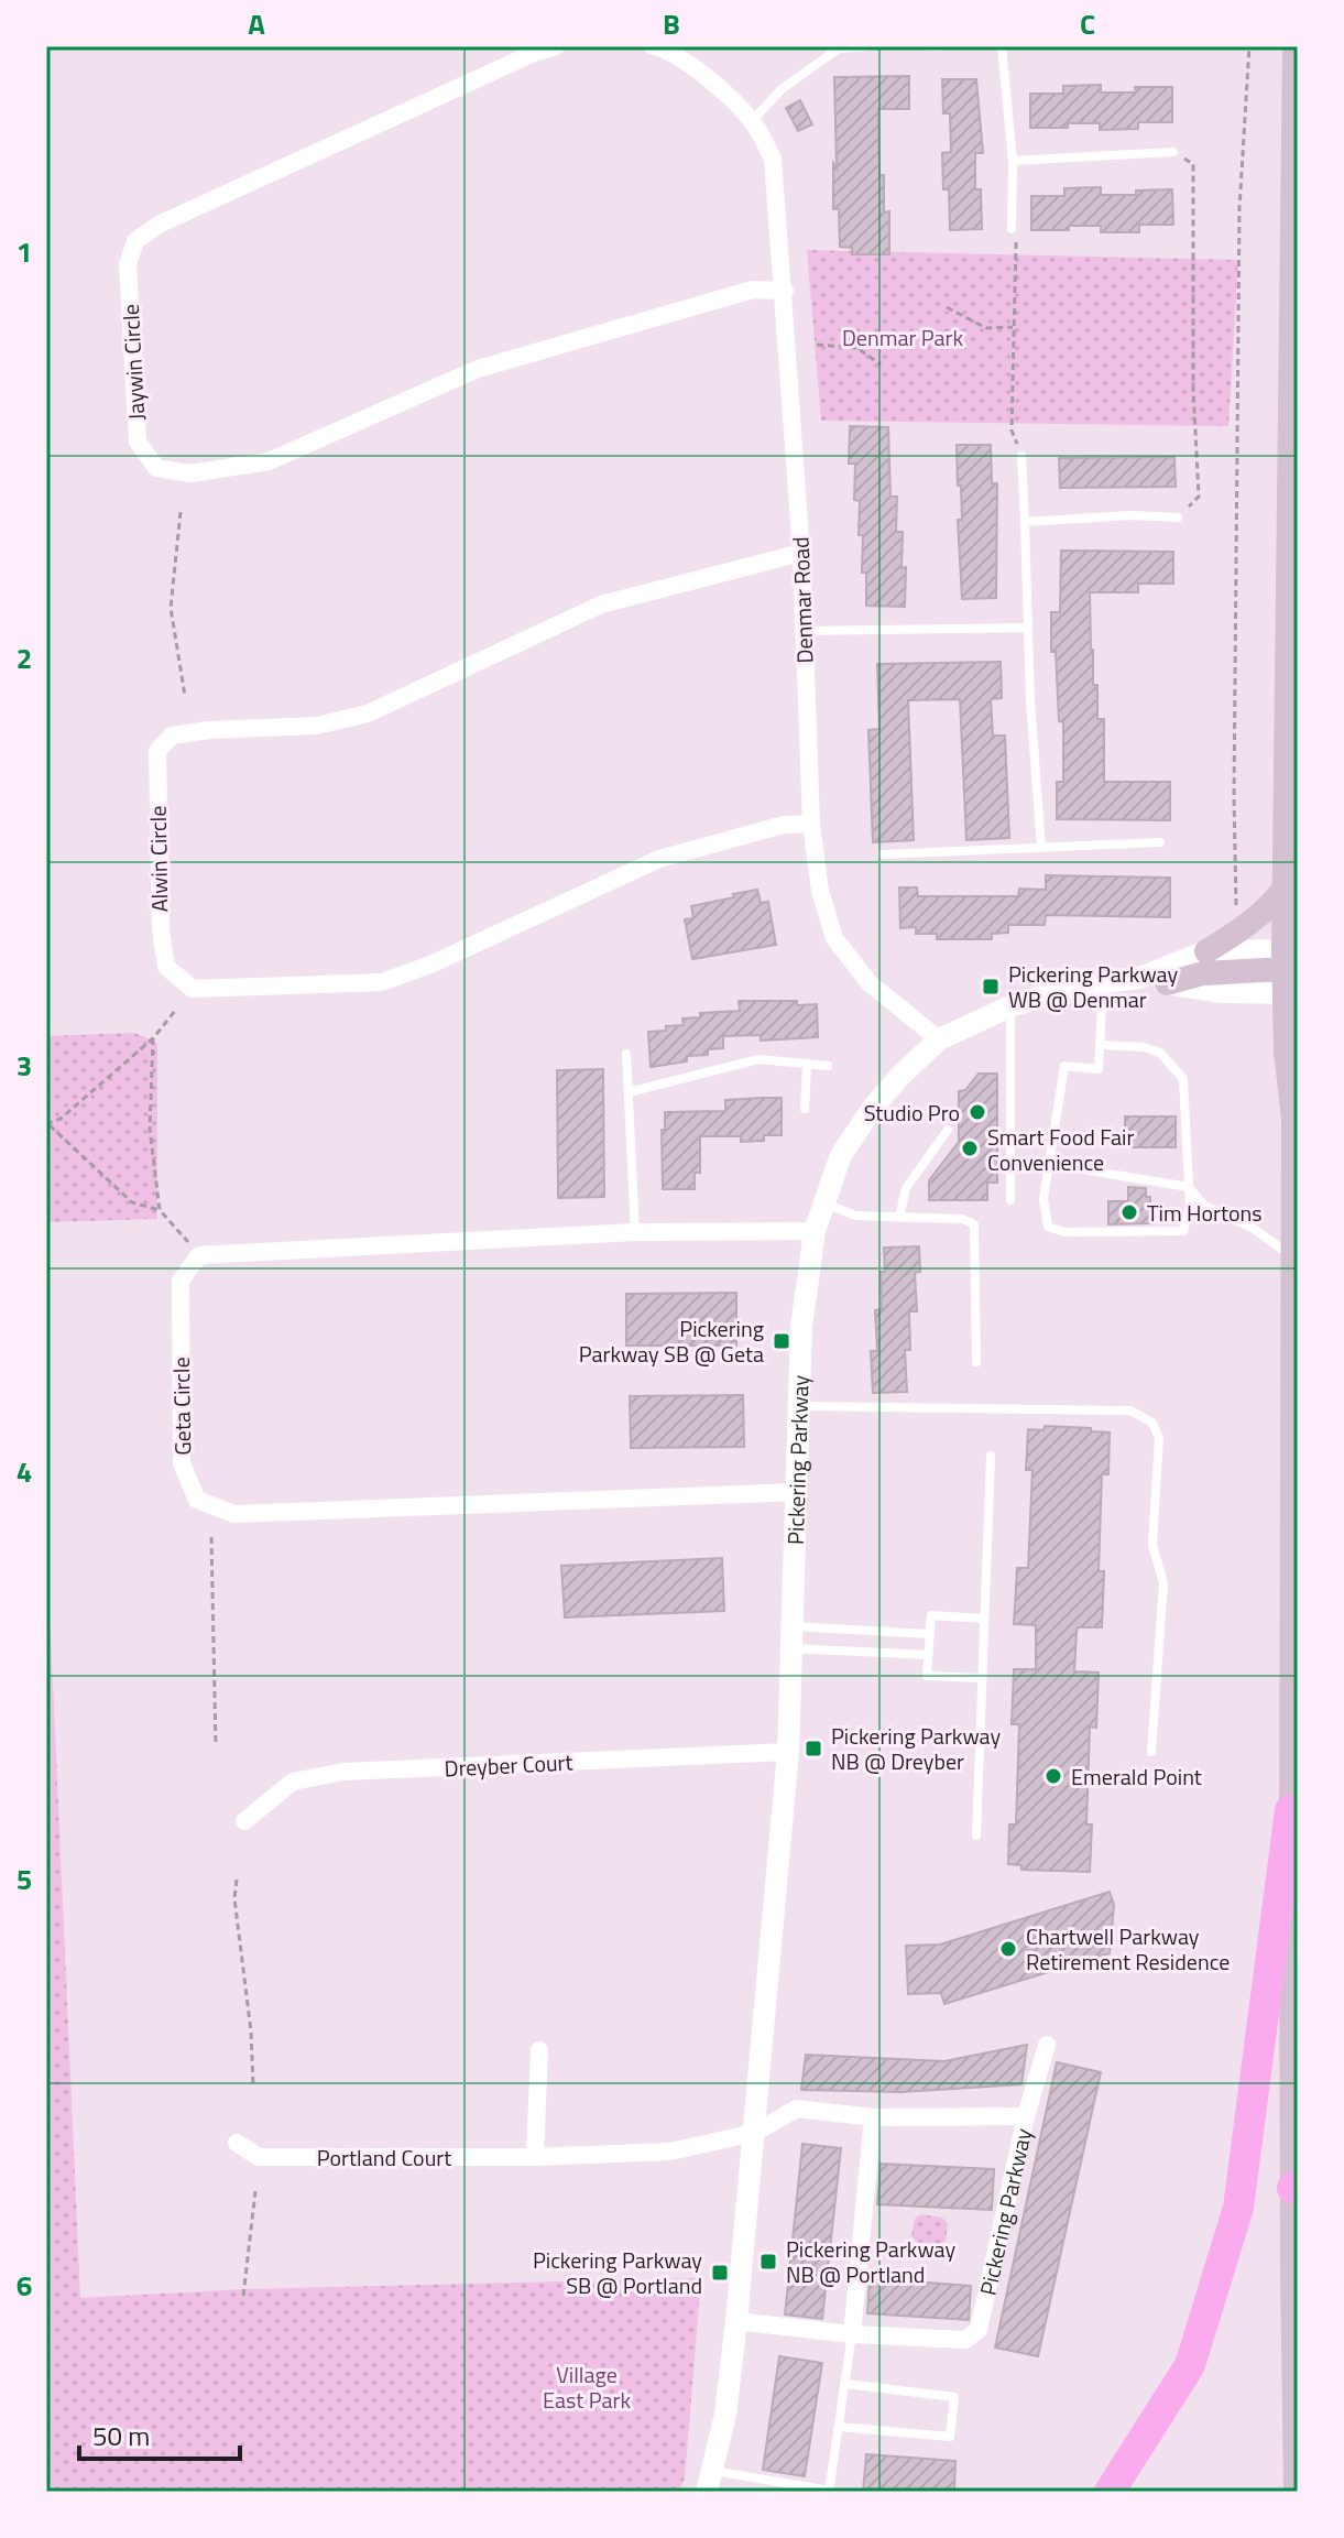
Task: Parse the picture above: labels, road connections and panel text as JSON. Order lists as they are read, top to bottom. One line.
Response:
{"streets":{"street":["Jaywin Circle","Denmar Road","Alwin Circle","Geta Circle","Pickering Parkway","Dreyber Court","Portland Court"]},"crossings":[["Jaywin Circle","Denmar Road"],["Denmar Road","Alwin Circle"],["Denmar Road","Pickering Parkway"],["Geta Circle","Pickering Parkway"],["Pickering Parkway","Dreyber Court"],["Pickering Parkway","Portland Court"]],"parks":["Denmar Park","Village East Park"],"places":{"transit":["Pickering Parkway WB @ Denmar","Pickering Parkway SB @ Geta","Pickering Parkway NB @ Dreyber","Pickering Parkway NB @ Portland","Pickering Parkway SB @ Portland"],"other":["Studio Pro","Smart Food Fair Convenience","Tim Hortons","Emerald Point","Chartwell Parkway Retirement Residence"]},"scale_bar":"50 m","grid":{"columns":["A","B","C"],"rows":["1","2","3","4","5","6"]}}
